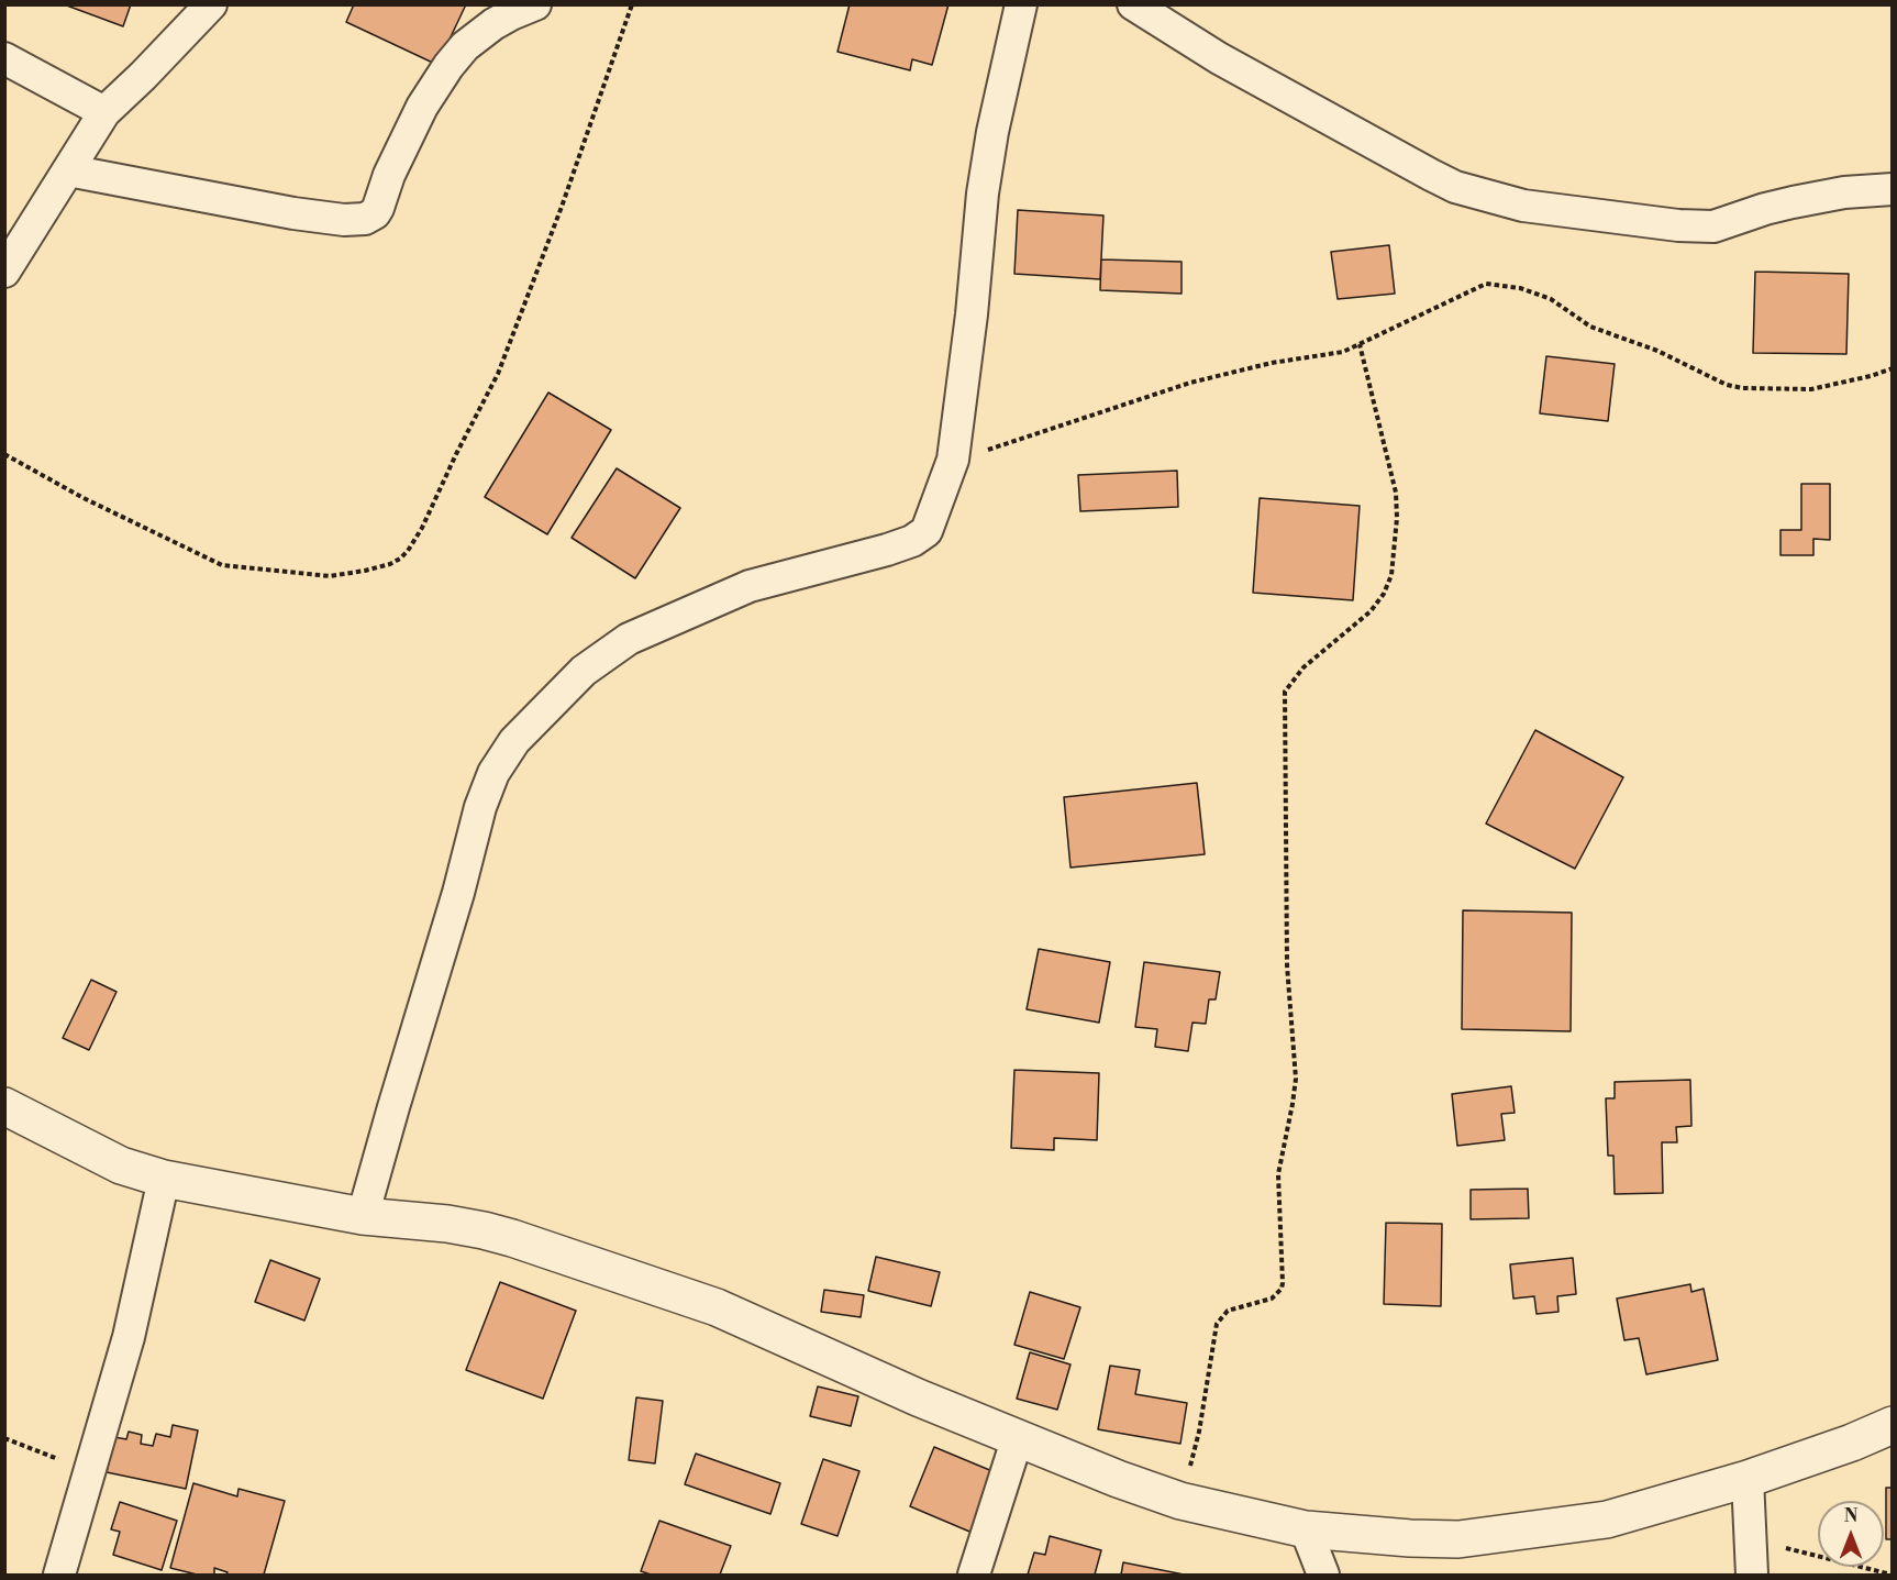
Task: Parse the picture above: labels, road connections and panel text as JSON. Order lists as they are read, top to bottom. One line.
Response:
{"north":"top"}
